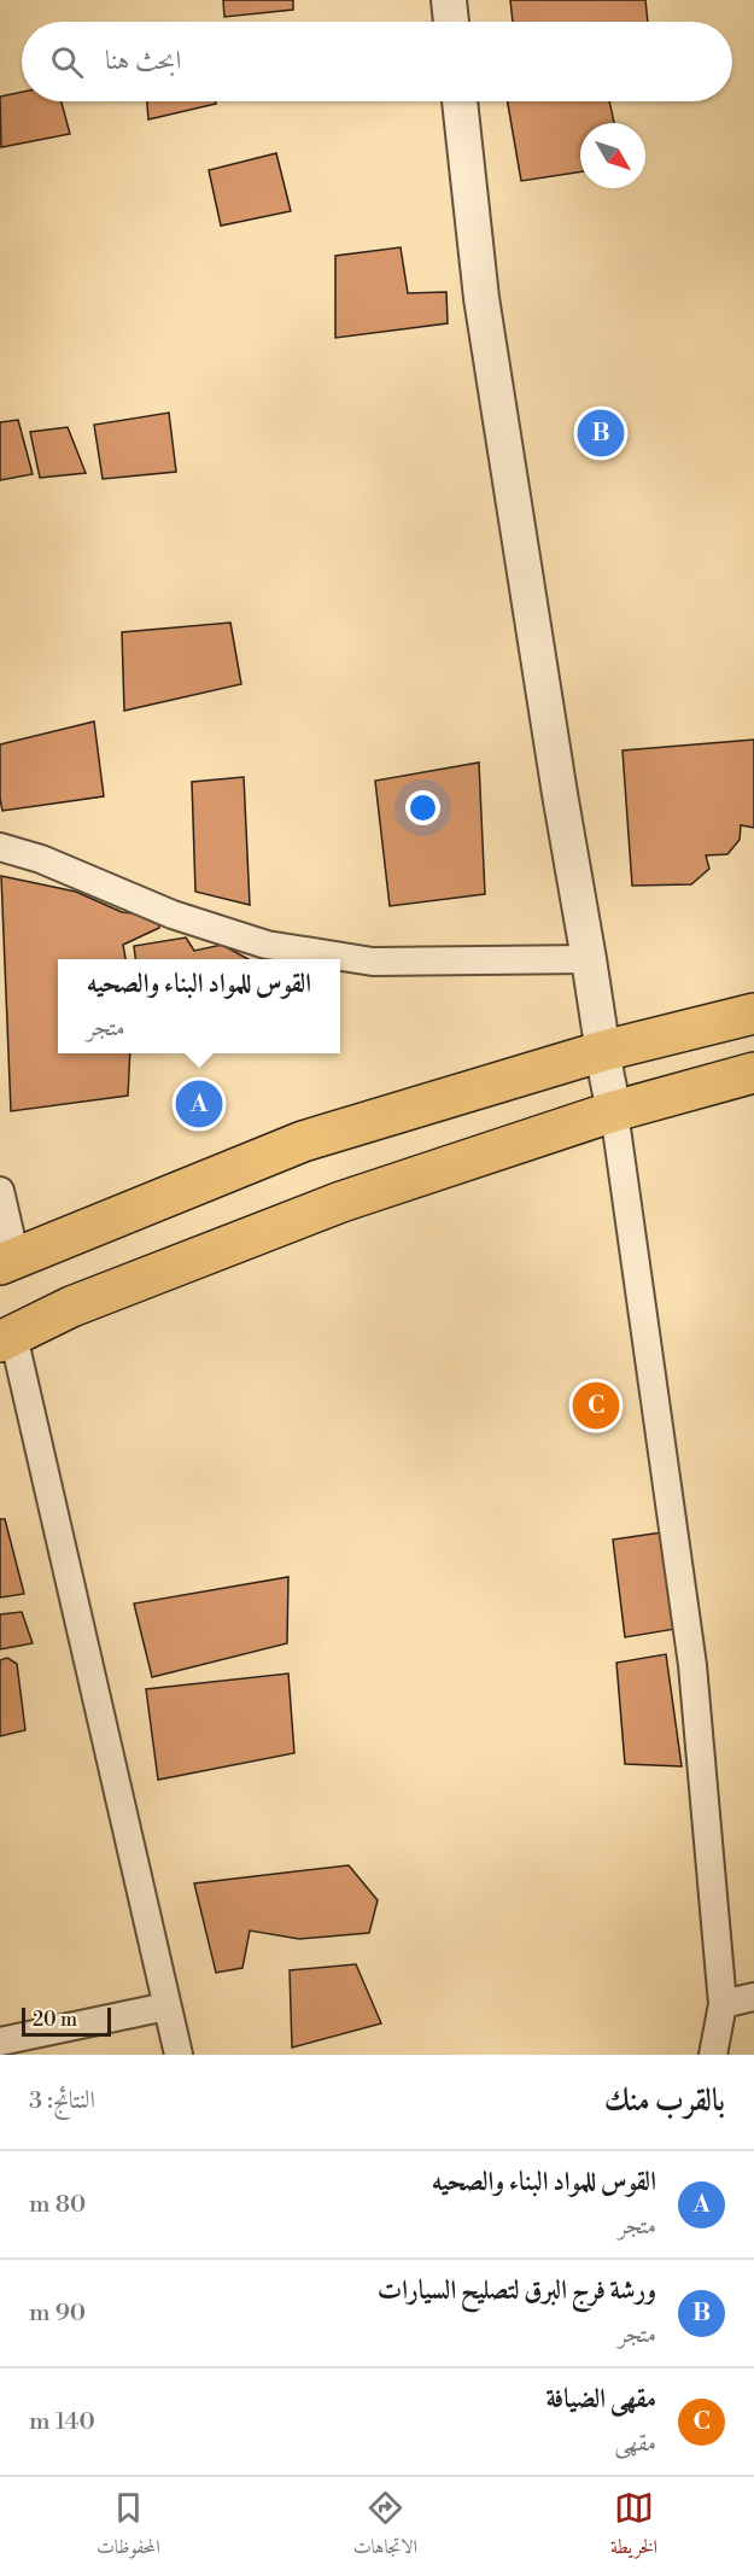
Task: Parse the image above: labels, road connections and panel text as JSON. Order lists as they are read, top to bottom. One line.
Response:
{"scale_bar":"20 m","north":"bottom right","page":{"search":"ابحث هنا","pins":["B","A","C"],"popup":["القوس للمواد البناء والصحيه","متجر"],"scale":"20 m","heading":["بالقرب منك","النتائج: 3"],"list":[{"mark":"A","name":"القوس للمواد البناء والصحيه","note":"متجر","value":"80 m"},{"mark":"B","name":"ورشة فرج البرق لتصليح السيارات","note":"متجر","value":"90 m"},{"mark":"C","name":"مقهى الضيافة","note":"مقهى","value":"140 m"}],"nav":["الخريطة","الاتجاهات","المحفوظات"]}}
